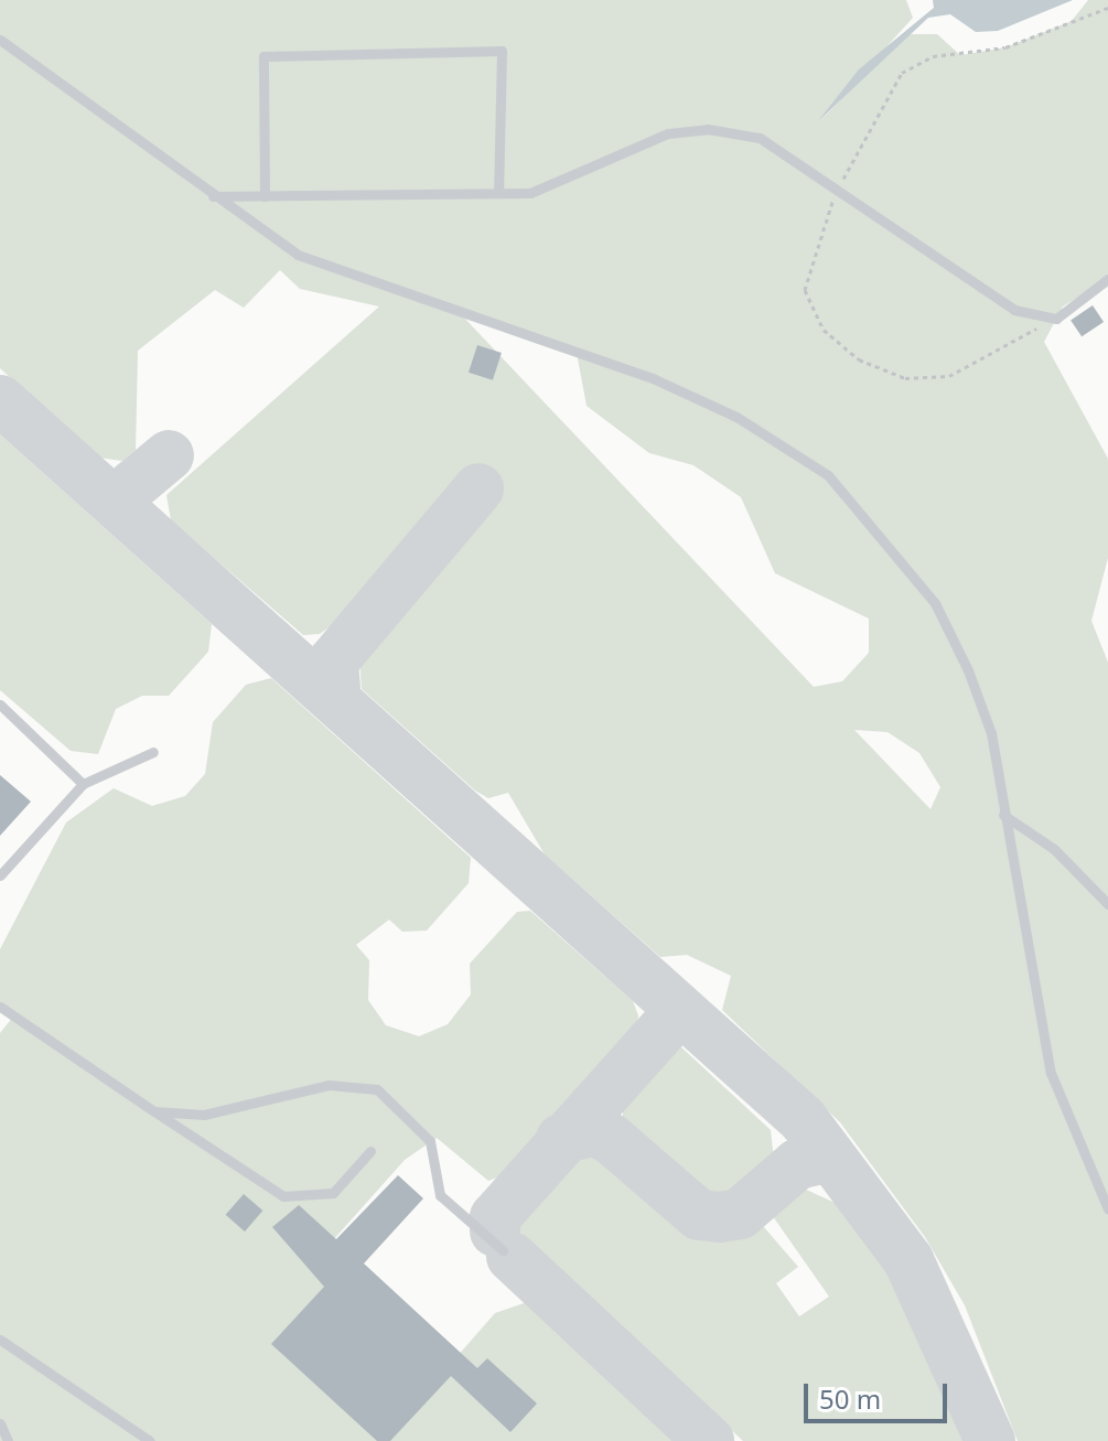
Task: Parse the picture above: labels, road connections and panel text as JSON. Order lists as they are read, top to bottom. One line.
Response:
{"scale_bar":"50 m"}
